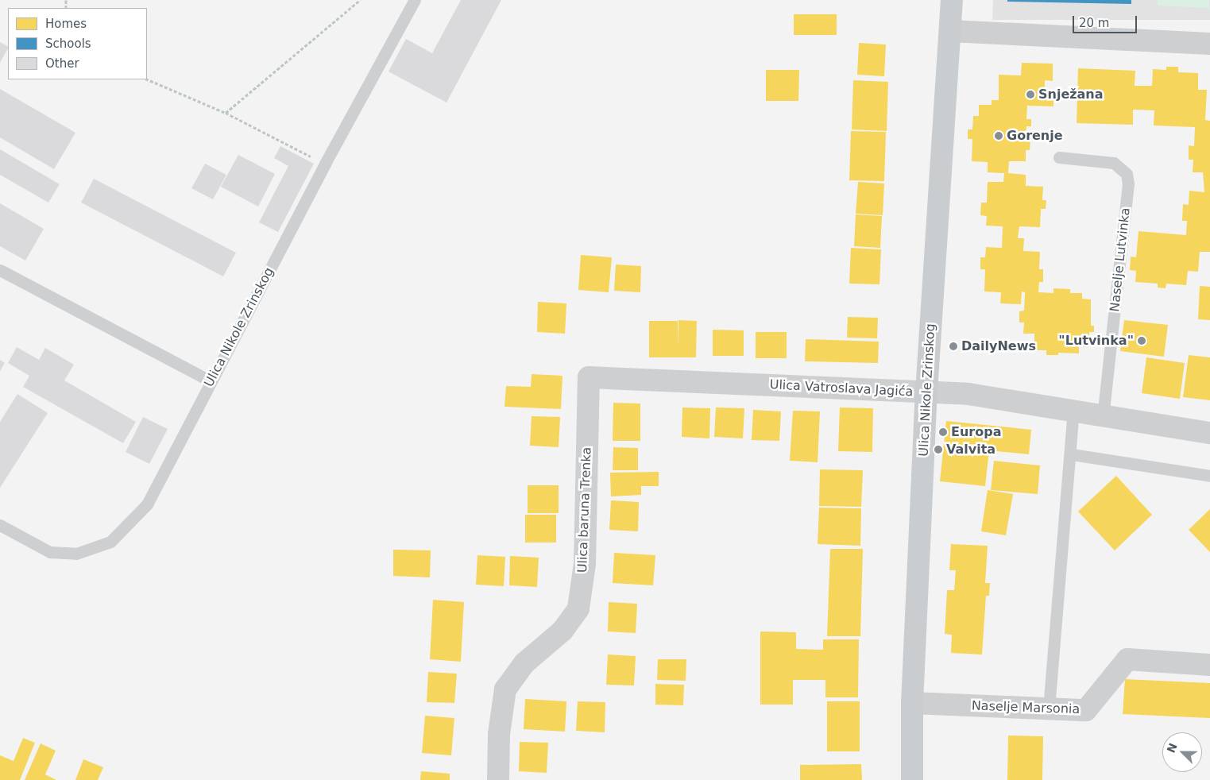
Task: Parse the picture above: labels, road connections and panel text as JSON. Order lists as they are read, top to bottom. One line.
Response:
{"streets":{"main road":["Ulica Nikole Zrinskog"],"street":["Ulica Vatroslava Jagića","Ulica baruna Trenka","Naselje Marsonia"],"lane":["Naselje Lutvinka"]},"crossings":[["Naselje Lutvinka","Ulica Vatroslava Jagića"],["Ulica Nikole Zrinskog","Ulica Vatroslava Jagića"],["Ulica Nikole Zrinskog","Naselje Marsonia"],["Ulica Vatroslava Jagića","Ulica baruna Trenka"]],"places":["Snježana","Gorenje","\"Lutvinka\"","DailyNews","Europa","Valvita"],"legend":["Homes","Schools","Other"],"scale_bar":"20 m","north":"top left"}
